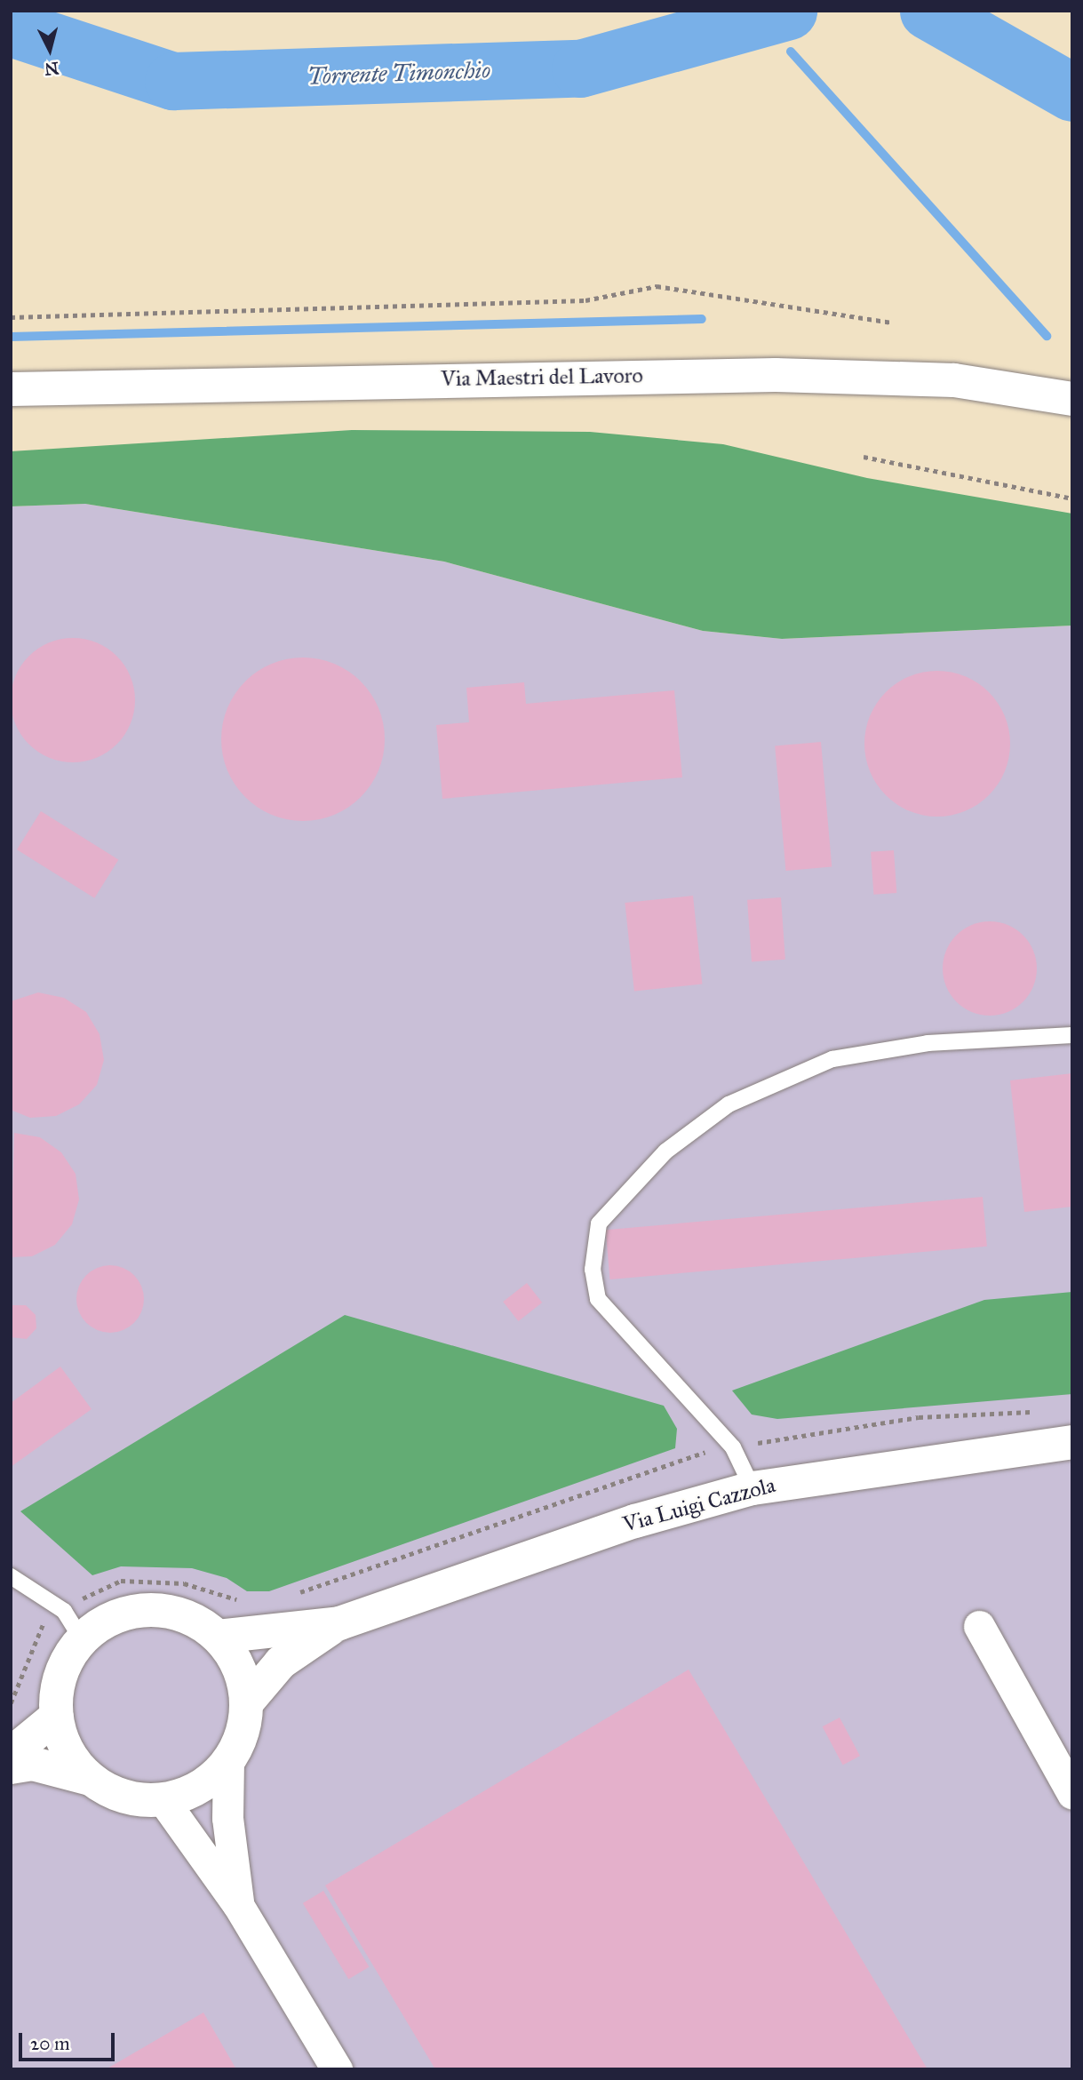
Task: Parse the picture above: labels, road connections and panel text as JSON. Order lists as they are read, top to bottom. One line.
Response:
{"streets":{"main road":["Via Maestri del Lavoro","Via Luigi Cazzola"]},"water":["Torrente Timonchio"],"scale_bar":"20 m","north":"bottom"}
